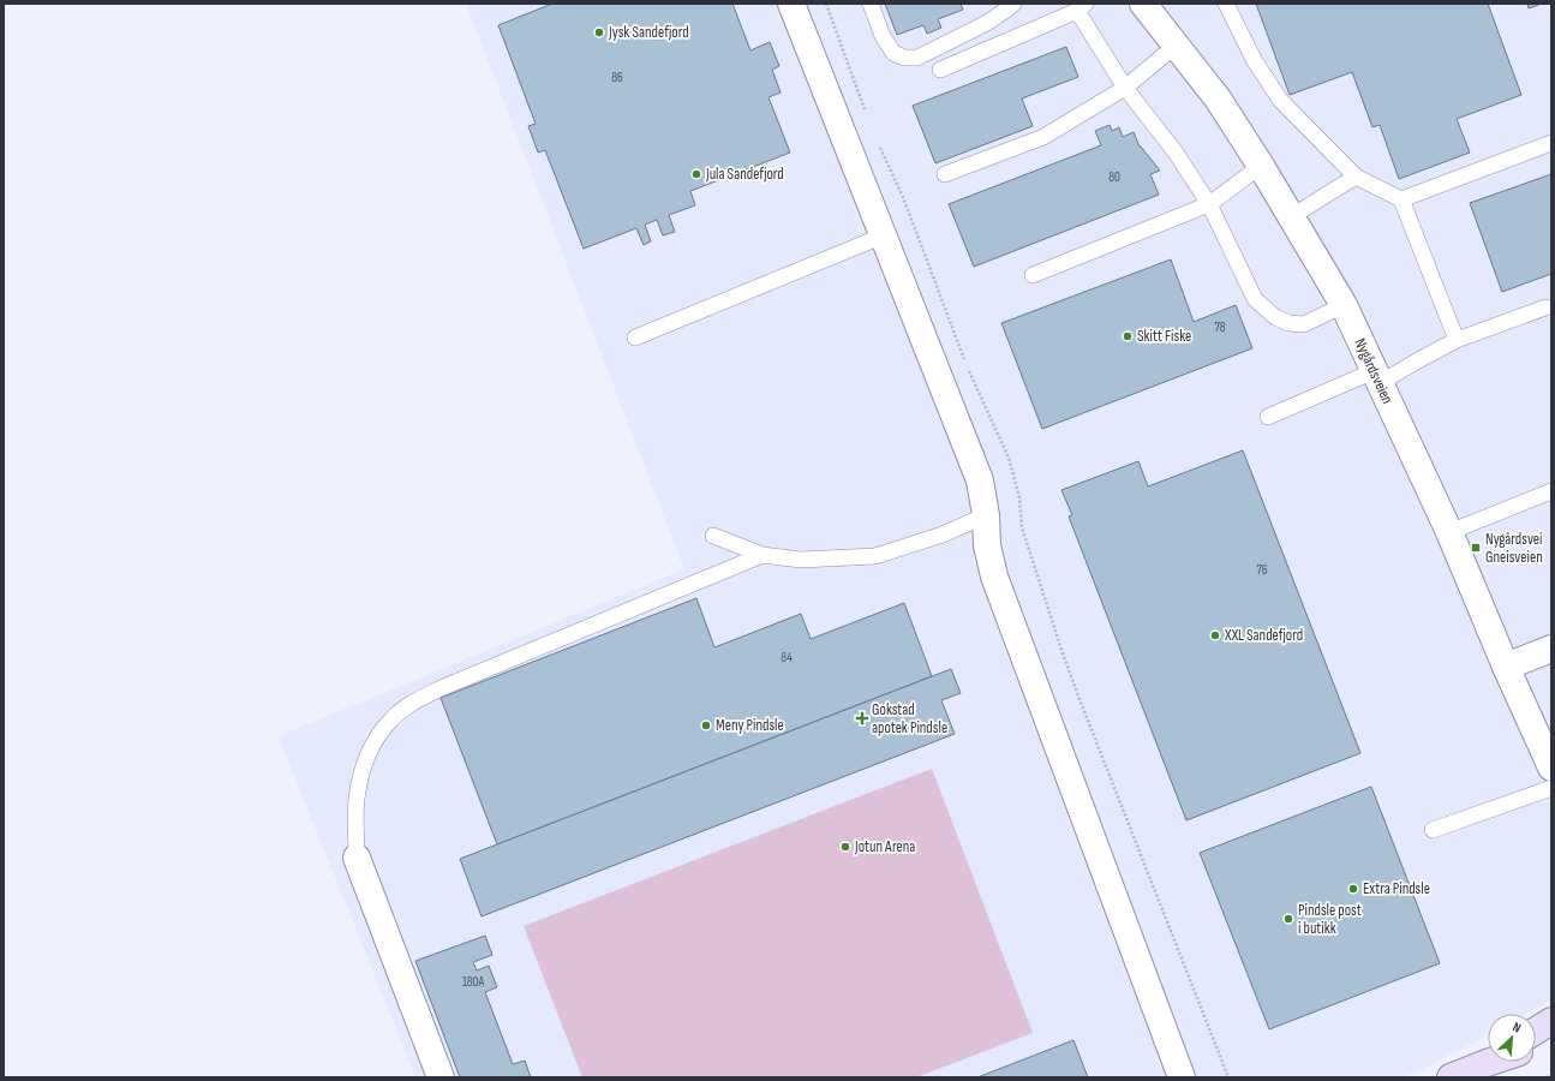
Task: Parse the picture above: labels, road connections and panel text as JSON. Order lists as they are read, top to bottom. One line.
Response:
{"streets":{"street":["Nygårdsveien"]},"places":{"other":["Jysk Sandefjord","Jula Sandefjord","Skitt Fiske","XXL Sandefjord","Meny Pindsle","Jotun Arena","Extra Pindsle","Pindsle post i butikk"],"transit":["Nygårdsvei Gneisveien"],"health":["Gokstad apotek Pindsle"]},"house_numbers":["86","80","78","76","84","180A"],"north":"top right"}
